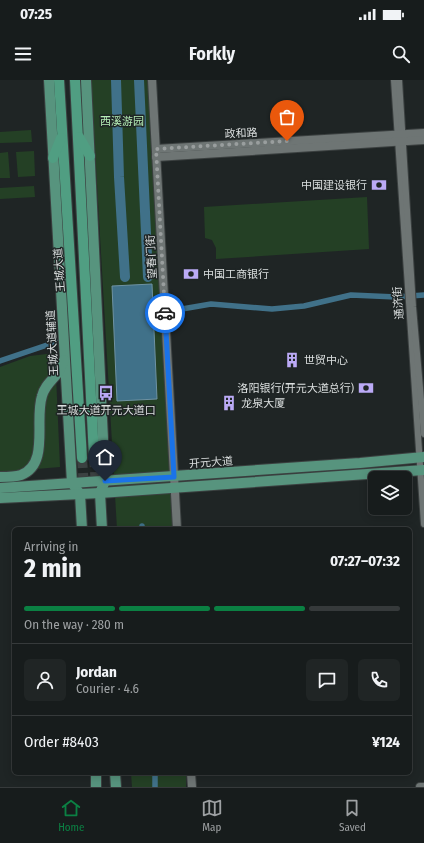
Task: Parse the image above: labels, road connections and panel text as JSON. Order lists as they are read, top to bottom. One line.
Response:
{"streets":{"highway":["王城大道"],"main road":["王城大道辅道","开元大道"],"street":["政和路","望春门街","通济街"]},"crossings":[["政和路","望春门街"],["政和路","通济街"],["望春门街","开元大道"],["通济街","开元大道"],["王城大道辅道","开元大道"]],"parks":["西溪游园"],"places":{"bank":["中国建设银行","中国工商银行","洛阳银行(开元大道总行)"],"building":["世贸中心","龙泉大厦"],"bus stop":["王城大道开元大道口"]},"page":{"status":"07:25","header":"Forkly","heading":["2 min","Arriving in","07:27–07:32"],"panel":["Jordan","Courier · 4.6","Order #8403","¥124"],"bar":"On the way · 280 m","tabs":["Home","Map","Saved"]}}
